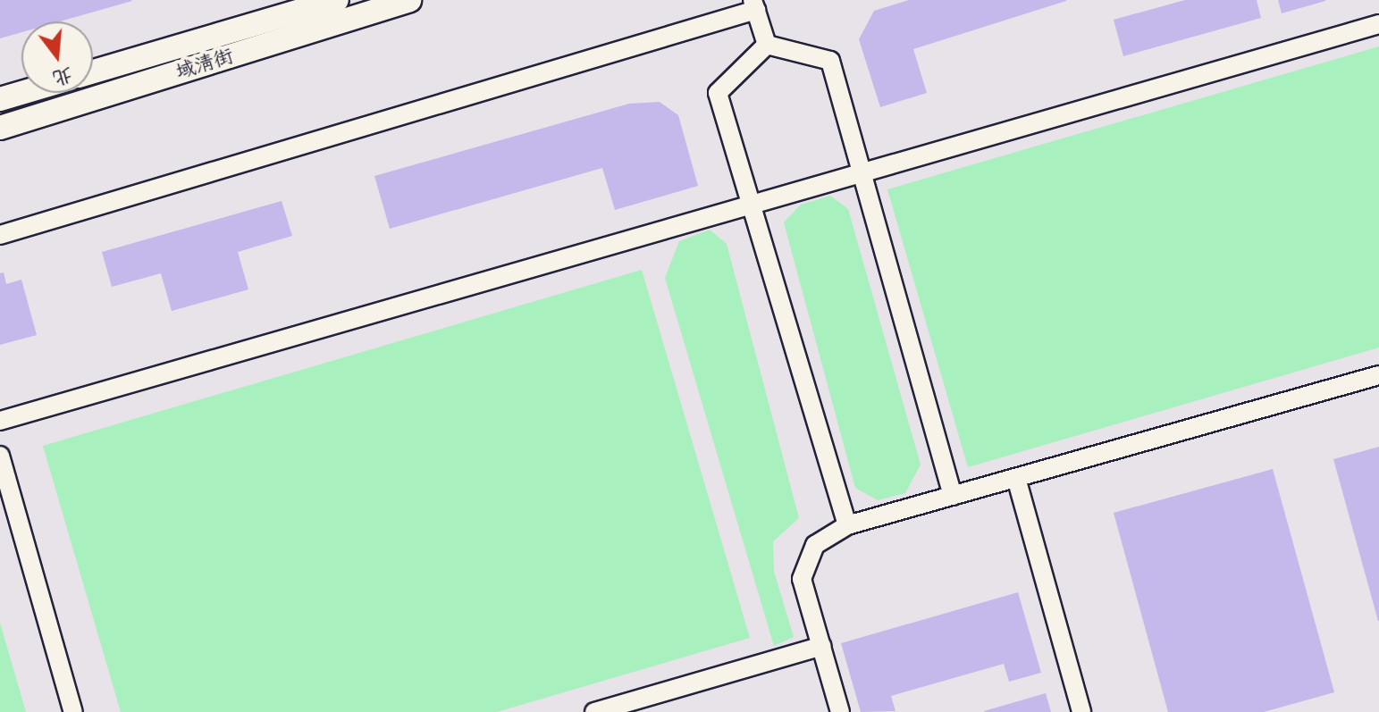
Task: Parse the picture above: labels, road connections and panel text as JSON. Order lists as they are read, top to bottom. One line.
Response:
{"streets":{"street":["域清街"]},"north":"bottom"}
